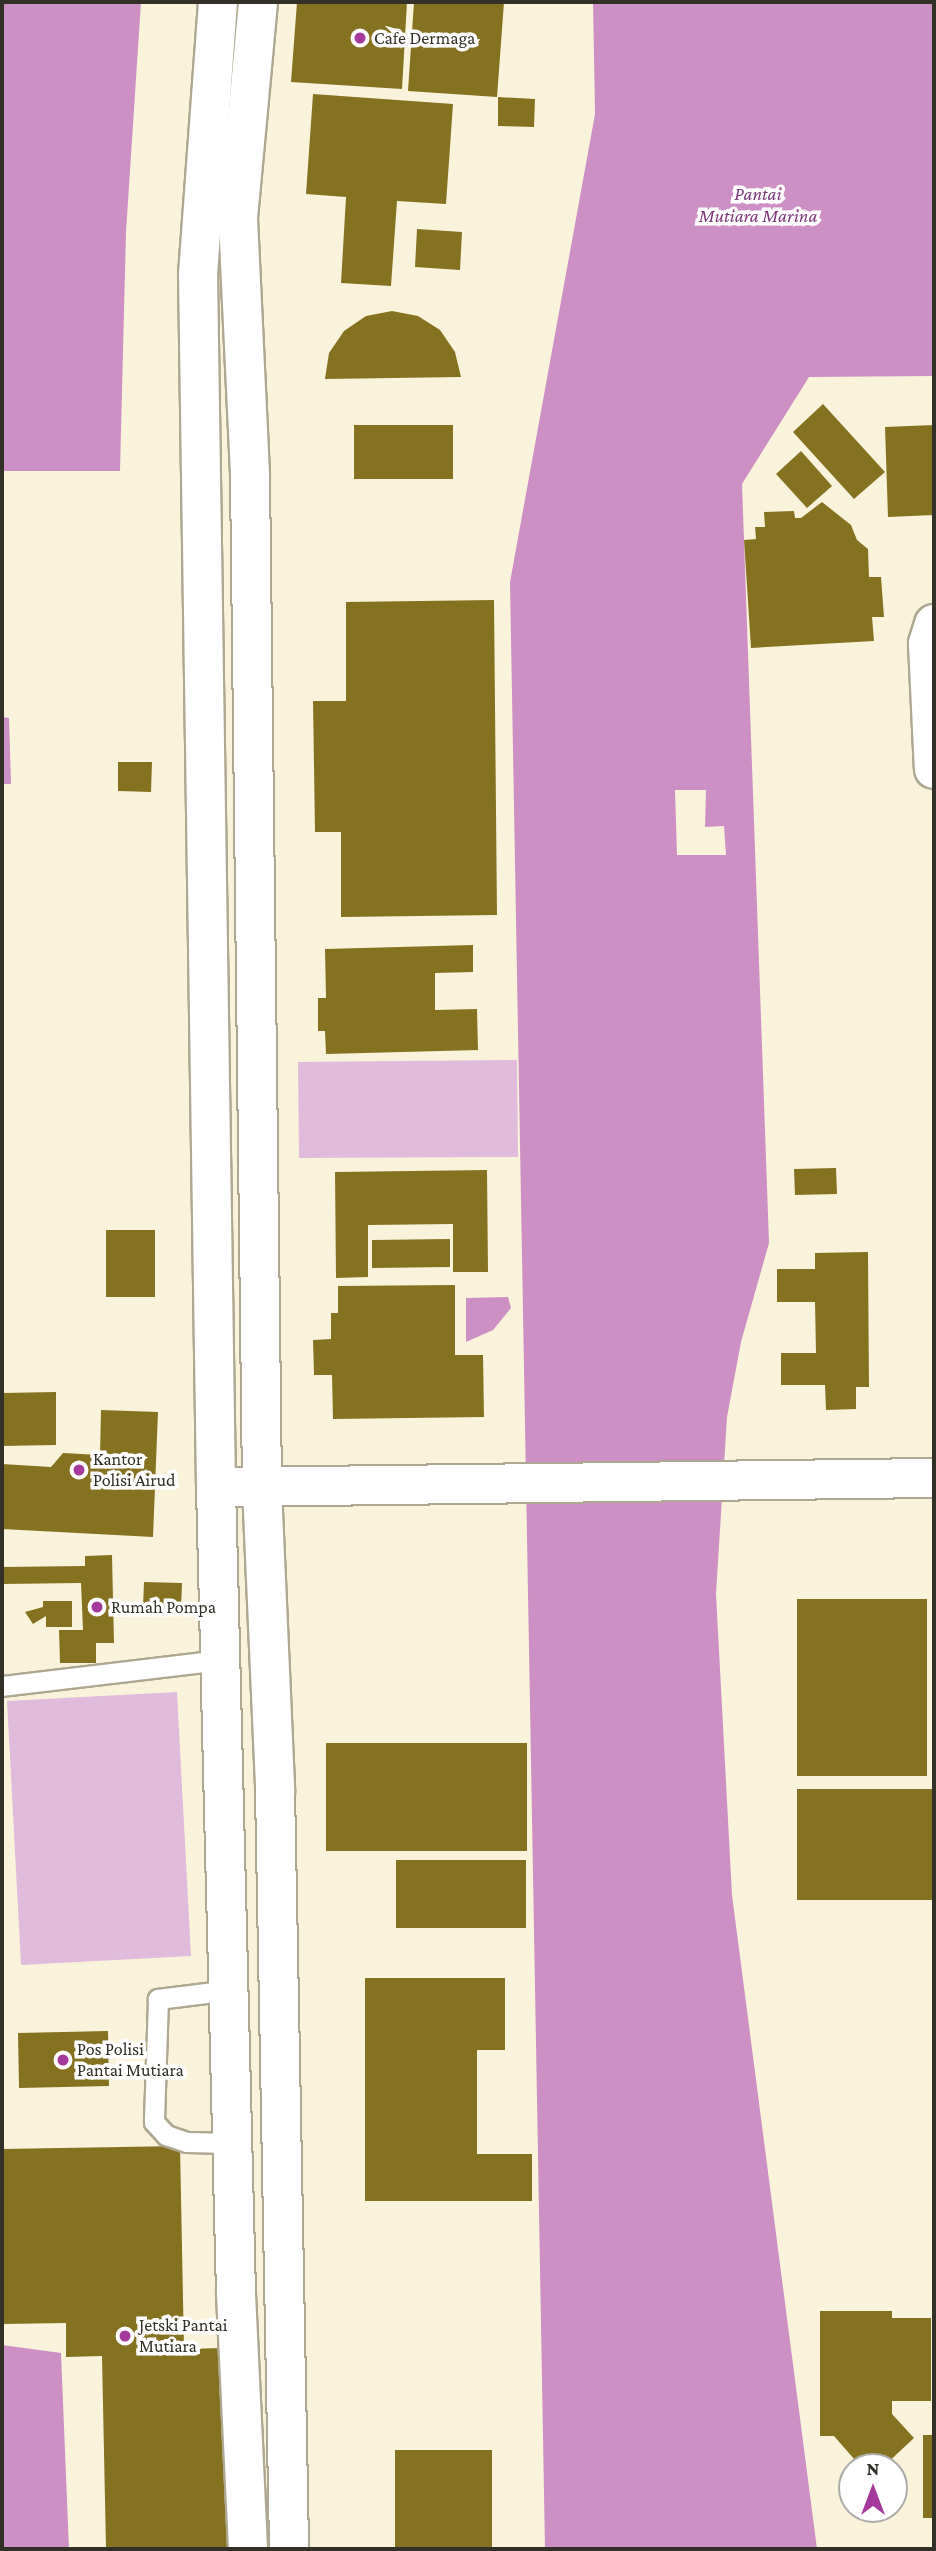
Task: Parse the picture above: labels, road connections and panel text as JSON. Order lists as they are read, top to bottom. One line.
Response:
{"water":["Pantai Mutiara Marina"],"places":["Cafe Dermaga","Kantor Polisi Airud","Rumah Pompa","Pos Polisi Pantai Mutiara","Jetski Pantai Mutiara"],"north":"top"}
